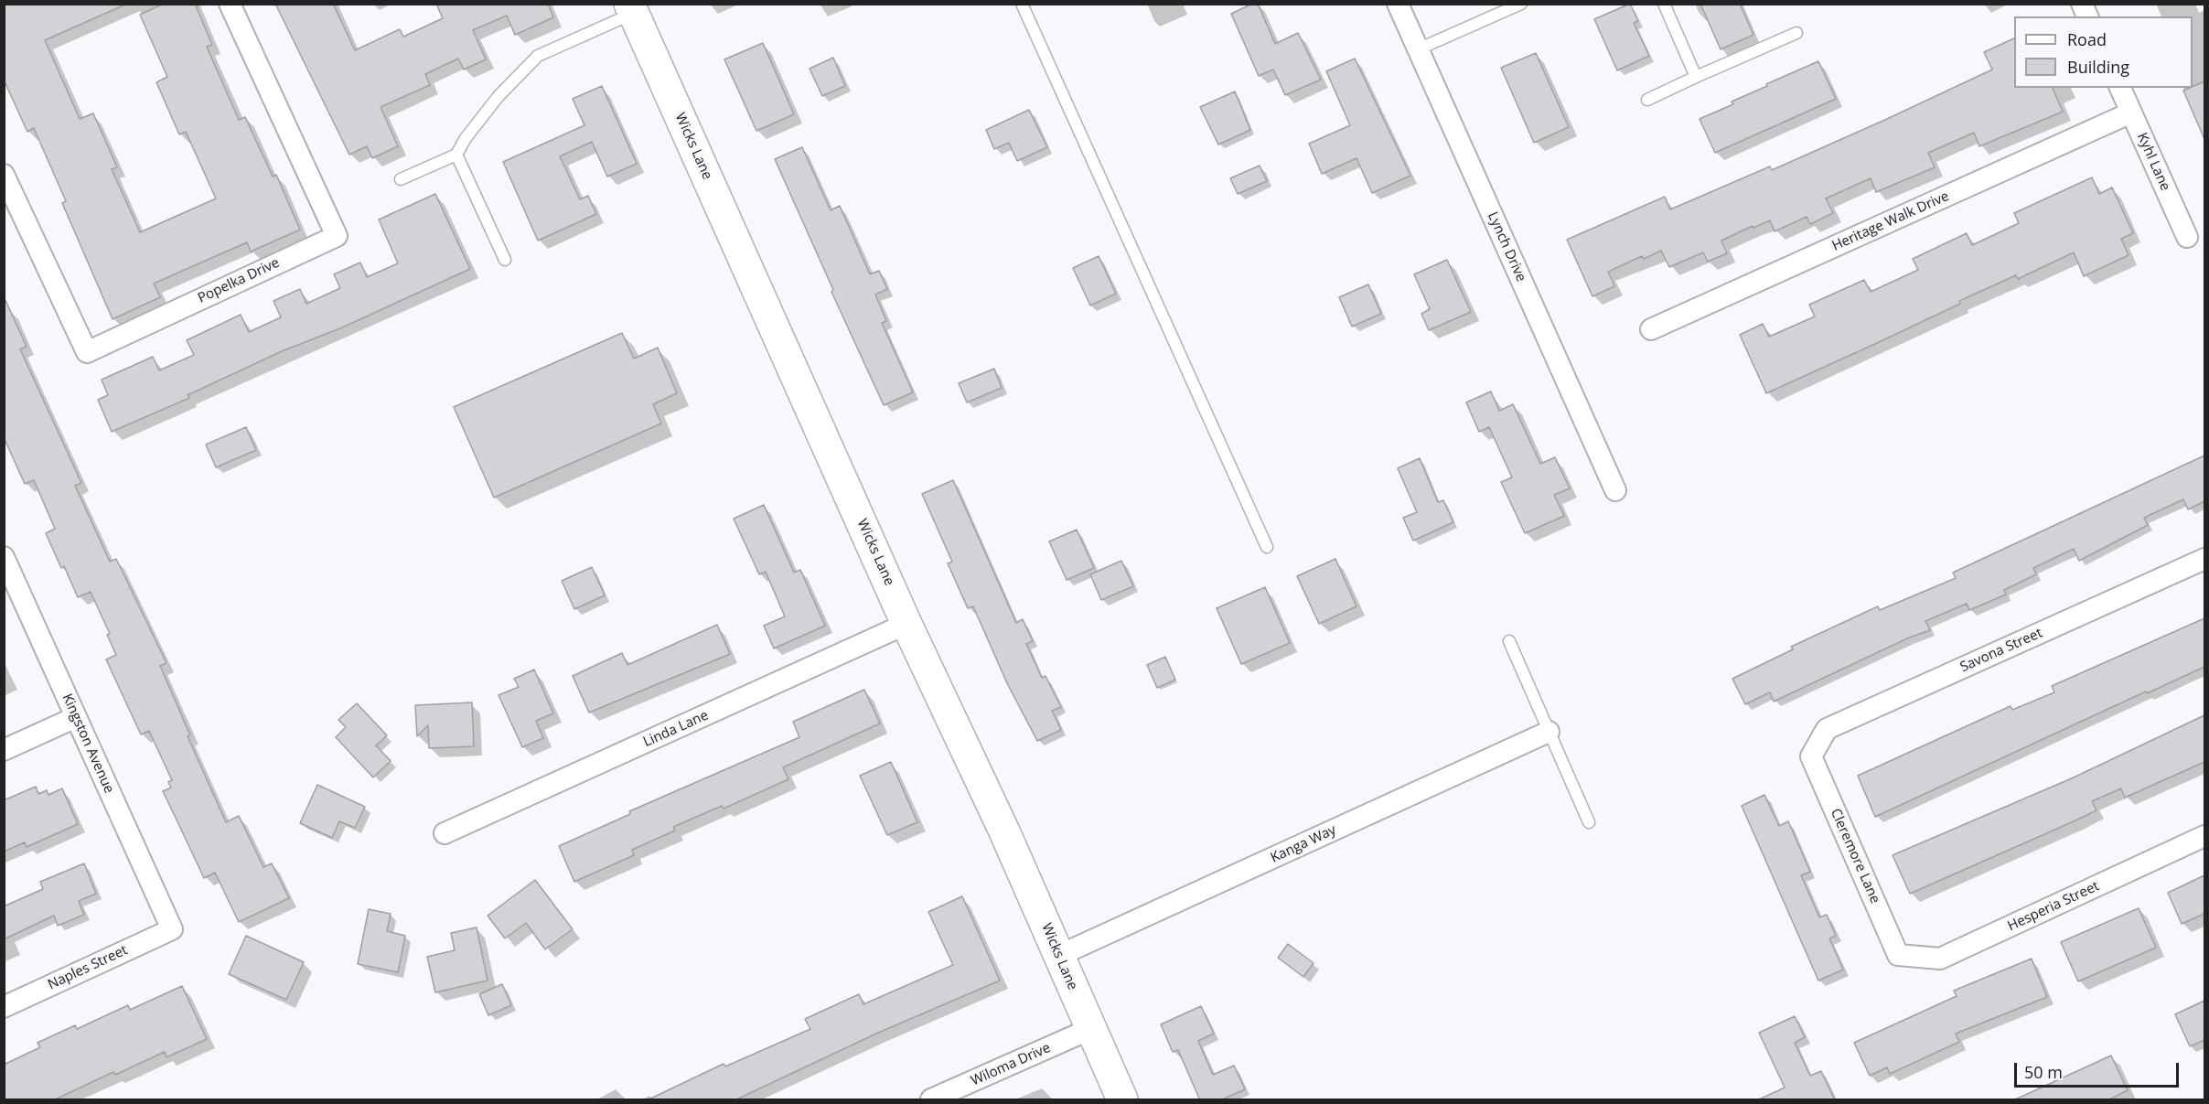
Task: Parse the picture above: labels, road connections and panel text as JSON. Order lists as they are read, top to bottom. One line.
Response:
{"streets":{"street":["Wicks Lane","Kyhl Lane","Heritage Walk Drive","Lynch Drive","Popelka Drive","Savona Street","Linda Lane","Kingston Avenue","Kanga Way","Cleremore Lane","Hesperia Street","Naples Street","Wiloma Drive"]},"crossings":[["Wicks Lane","Linda Lane"],["Wicks Lane","Kanga Way"],["Wicks Lane","Wiloma Drive"],["Kyhl Lane","Heritage Walk Drive"],["Savona Street","Cleremore Lane"],["Kingston Avenue","Naples Street"],["Cleremore Lane","Hesperia Street"]],"legend":["Road","Building"],"scale_bar":"50 m"}
